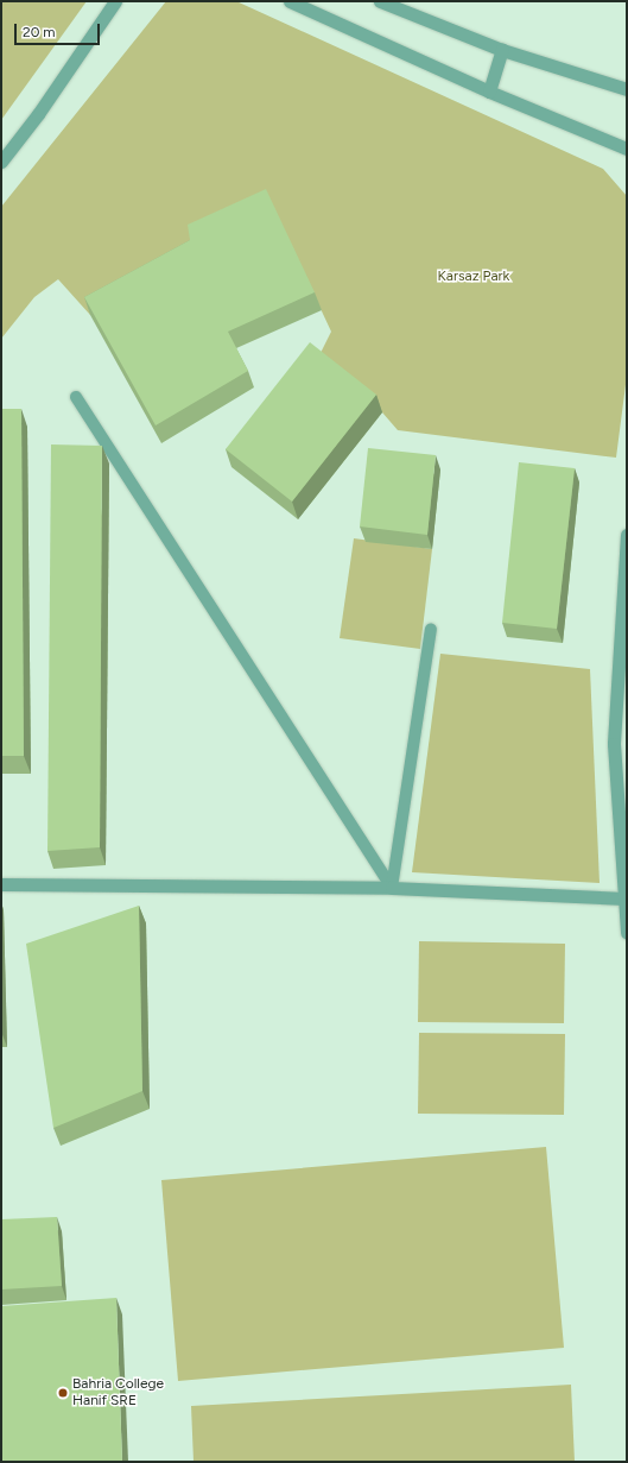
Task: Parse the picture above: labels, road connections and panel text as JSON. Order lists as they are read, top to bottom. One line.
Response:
{"parks":["Karsaz Park"],"places":["Bahria College Hanif SRE"],"scale_bar":"20 m"}
